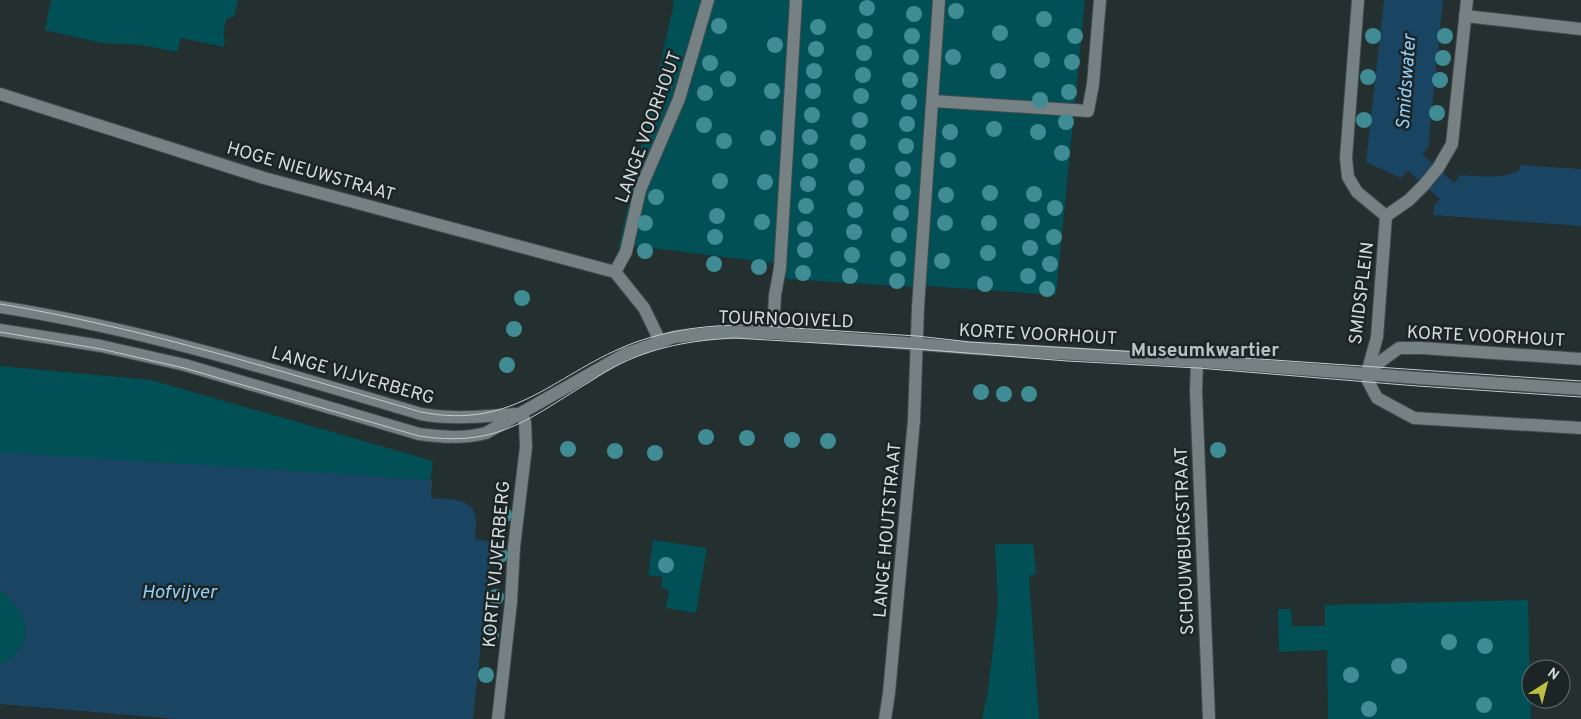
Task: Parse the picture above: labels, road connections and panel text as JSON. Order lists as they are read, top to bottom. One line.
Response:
{"streets":{"street":["LANGE VOORHOUT","HOGE NIEUWSTRAAT","SMIDSPLEIN","TOURNOOIVELD","KORTE VOORHOUT","LANGE VIJVERBERG","LANGE HOUTSTRAAT","SCHOUWBURGSTRAAT","KORTE VIJVERBERG"]},"crossings":[["LANGE VOORHOUT","HOGE NIEUWSTRAAT"],["SMIDSPLEIN","KORTE VOORHOUT"],["TOURNOOIVELD","KORTE VOORHOUT"],["TOURNOOIVELD","LANGE VIJVERBERG"],["TOURNOOIVELD","LANGE HOUTSTRAAT"],["TOURNOOIVELD","KORTE VIJVERBERG"],["KORTE VOORHOUT","LANGE HOUTSTRAAT"],["KORTE VOORHOUT","SCHOUWBURGSTRAAT"],["LANGE VIJVERBERG","KORTE VIJVERBERG"]],"districts":["Museumkwartier"],"water":["Smidswater","Hofvijver"],"north":"top right"}
